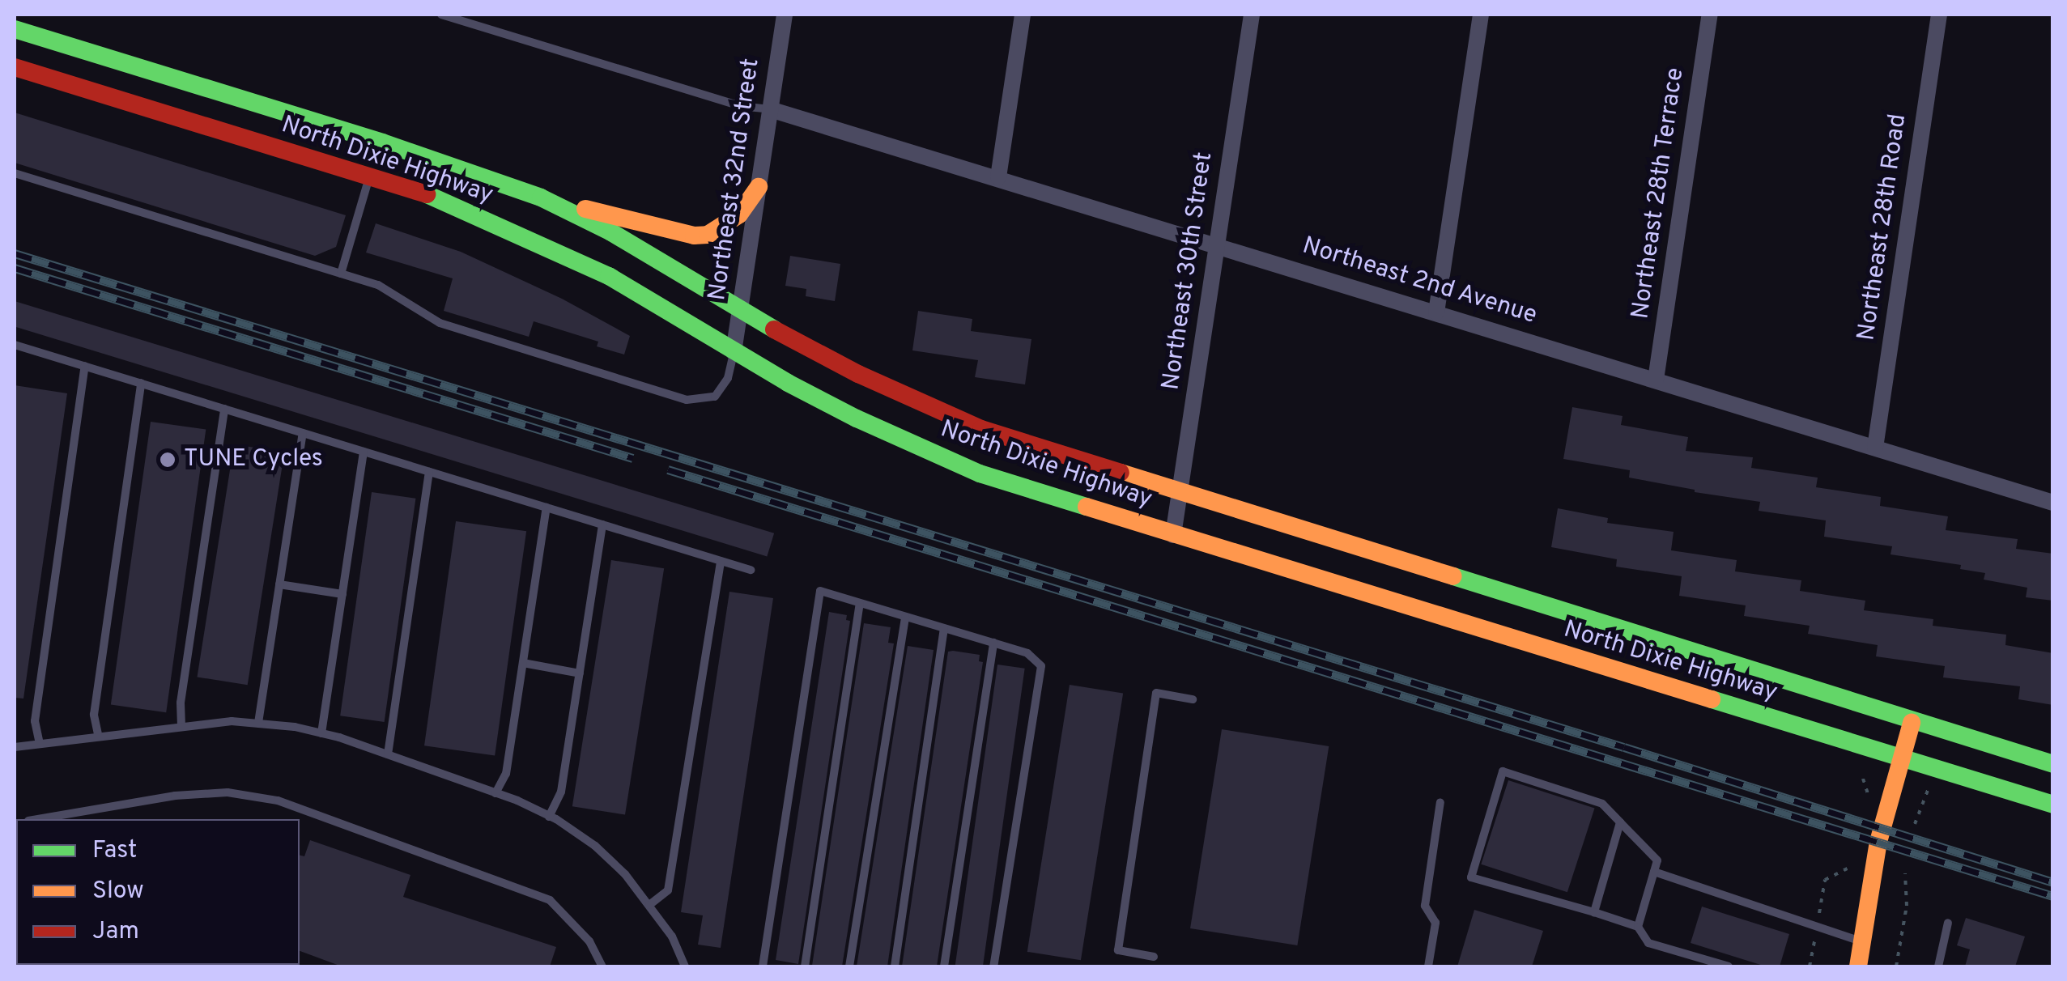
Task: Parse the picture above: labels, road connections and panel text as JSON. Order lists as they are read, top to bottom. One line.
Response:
{"streets":{"main road":["North Dixie Highway"],"street":["Northeast 32nd Street","Northeast 28th Terrace","Northeast 28th Road","Northeast 30th Street","Northeast 2nd Avenue"]},"crossings":[["North Dixie Highway","Northeast 32nd Street"],["North Dixie Highway","Northeast 30th Street"],["Northeast 32nd Street","Northeast 2nd Avenue"],["Northeast 28th Terrace","Northeast 2nd Avenue"],["Northeast 28th Road","Northeast 2nd Avenue"],["Northeast 30th Street","Northeast 2nd Avenue"]],"places":["TUNE Cycles"],"legend":["Fast","Slow","Jam"]}
